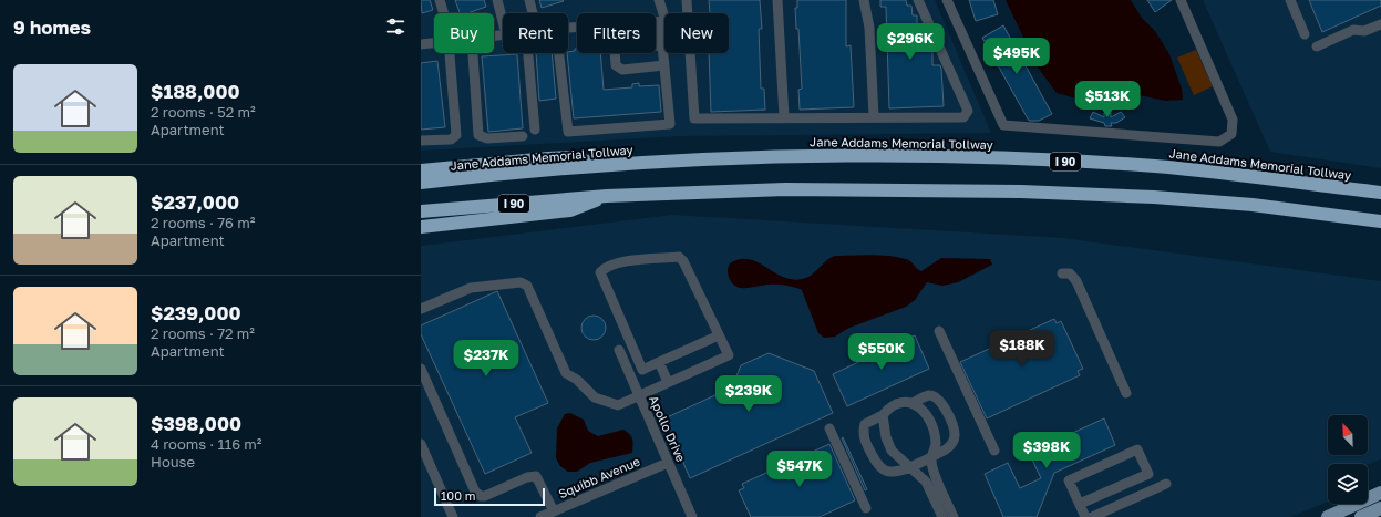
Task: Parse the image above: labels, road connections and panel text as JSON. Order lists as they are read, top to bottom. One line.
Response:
{"streets":{"highway":["Jane Addams Memorial Tollway","I 90"],"street":["Apollo Drive","Squibb Avenue"]},"crossings":[["Apollo Drive","Squibb Avenue"]],"scale_bar":"100 m","north":"top left","page":{"heading":"9 homes","chip":["Buy","Rent","Filters","New"],"price":["$296K","$495K","$513K","$188K","$550K","$237K","$239K","$398K","$547K"],"list":[{"name":"$188,000","note":"2 rooms · 52 m² · Apartment"},{"name":"$237,000","note":"2 rooms · 76 m² · Apartment"},{"name":"$239,000","note":"2 rooms · 72 m² · Apartment"},{"name":"$398,000","note":"4 rooms · 116 m² · House"}],"scale":"100 m"}}
